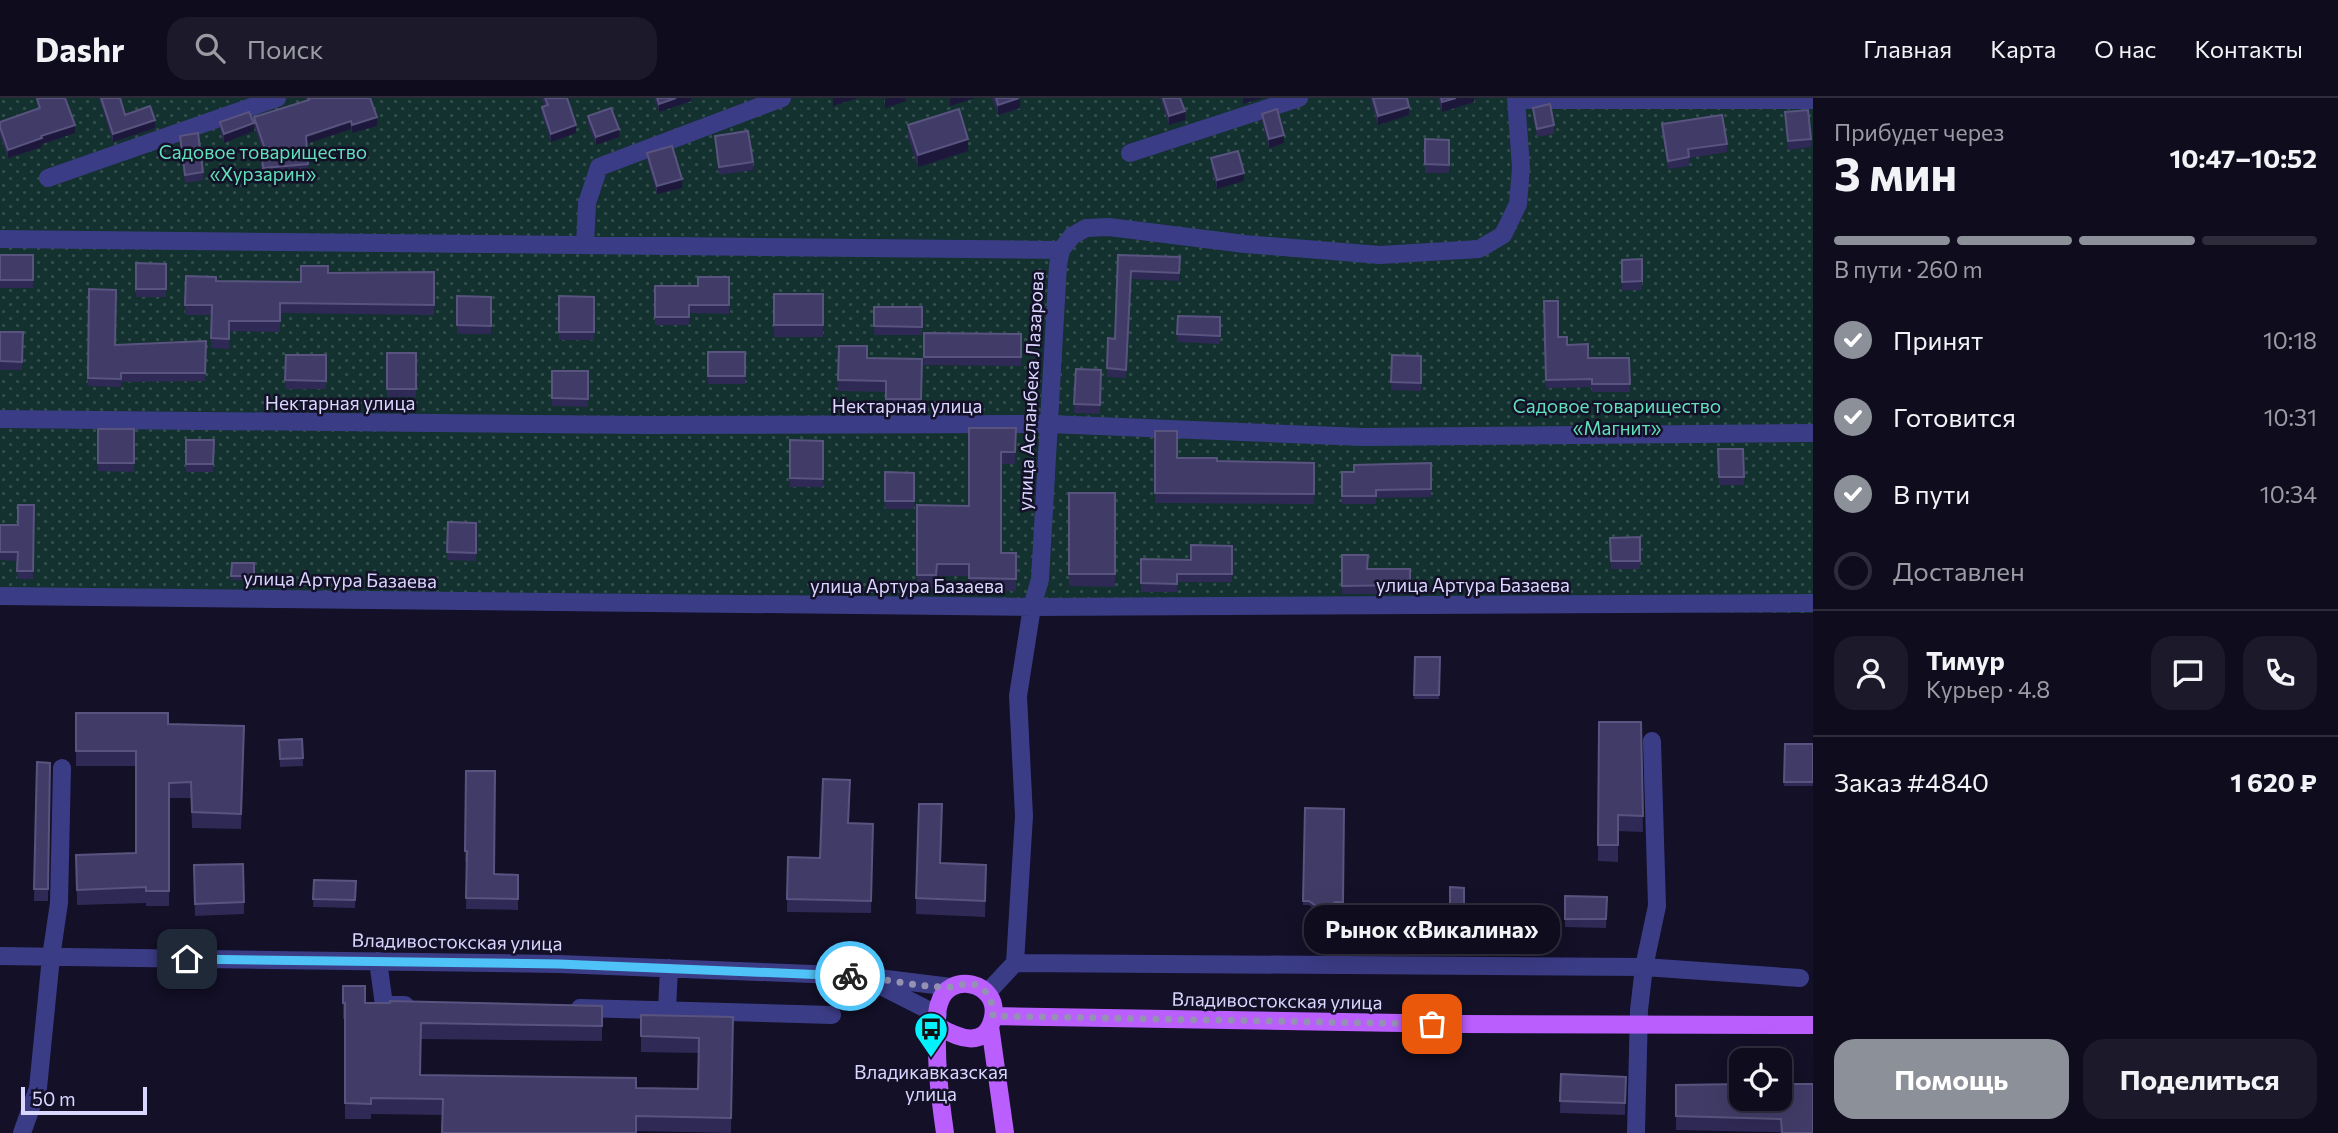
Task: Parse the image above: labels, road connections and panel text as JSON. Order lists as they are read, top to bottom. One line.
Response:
{"streets":{"main road":["Владивостокская улица"],"street":["улица Асланбека Лазарова","Нектарная улица","улица Артура Базаева"]},"crossings":[["улица Асланбека Лазарова","Нектарная улица"],["улица Асланбека Лазарова","улица Артура Базаева"]],"parks":["Садовое товарищество «Хурзарин»","Садовое товарищество «Магнит»"],"places":{"other":["Рынок «Викалина»"],"bus stop":["Владикавказская улица"]},"scale_bar":"50 m","page":{"header":"Dashr","search":"Поиск","nav":["Главная","Карта","О нас","Контакты"],"heading":["3 мин","Прибудет через","10:47–10:52"],"panel":["Тимур","Курьер · 4.8","Заказ #4840","1 620 ₽"],"bar":"В пути · 260 m","list":[["Принят","10:18"],["Готовится","10:31"],["В пути","10:34"],"Доставлен"],"bubble":"Рынок «Викалина»","buttons":["Помощь","Поделиться"],"scale":"50 m"}}
